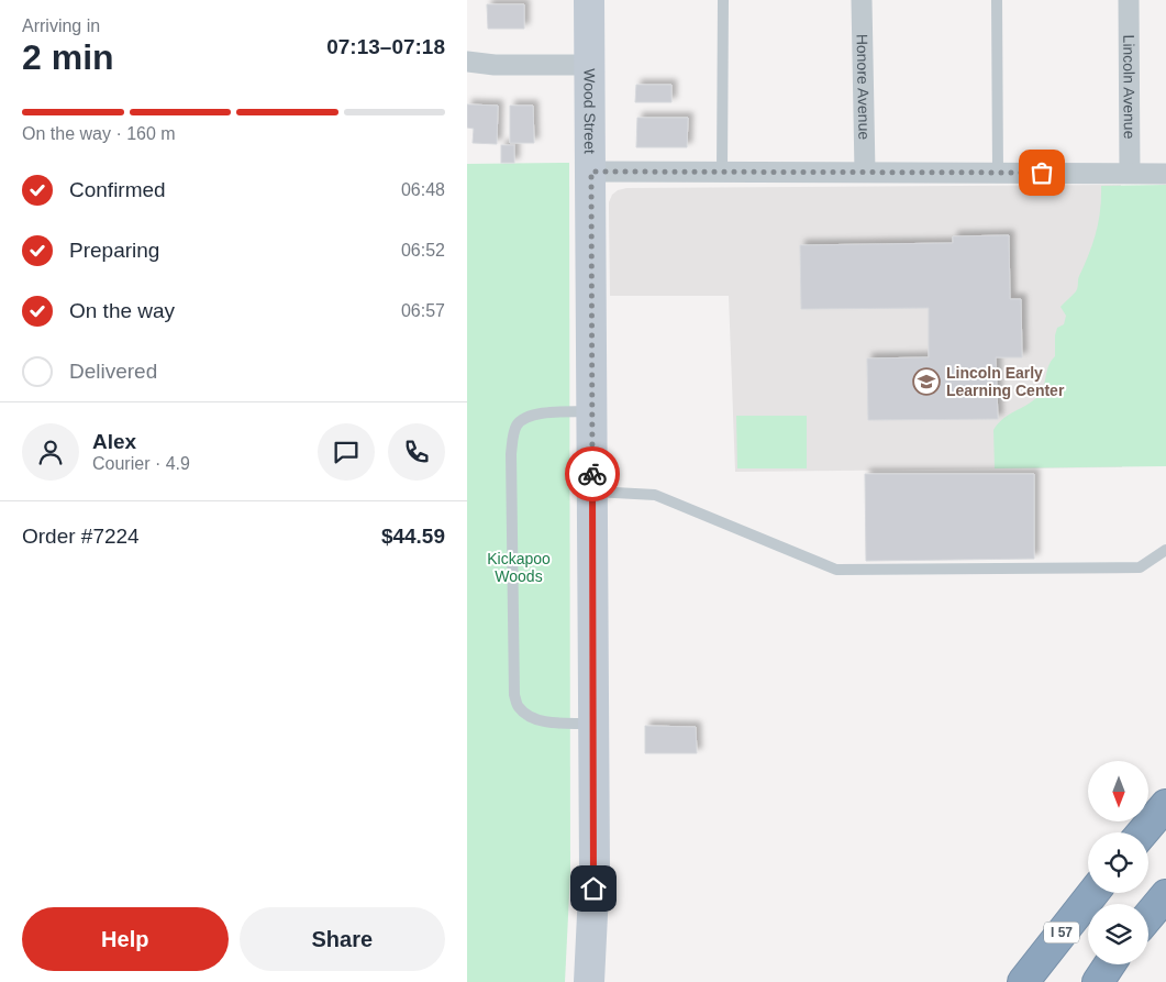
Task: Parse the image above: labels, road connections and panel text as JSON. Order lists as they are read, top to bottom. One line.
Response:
{"streets":{"highway":["I 57"],"main road":["Wood Street"],"street":["Honore Avenue","Lincoln Avenue"]},"parks":["Kickapoo Woods"],"places":{"school or university":["Lincoln Early Learning Center"]},"north":"bottom","page":{"heading":["2 min","Arriving in","07:13–07:18"],"panel":["Alex","Courier · 4.9","Order #7224","$44.59"],"bar":"On the way · 160 m","list":[["Confirmed","06:48"],["Preparing","06:52"],["On the way","06:57"],"Delivered"],"buttons":["Help","Share"]}}
